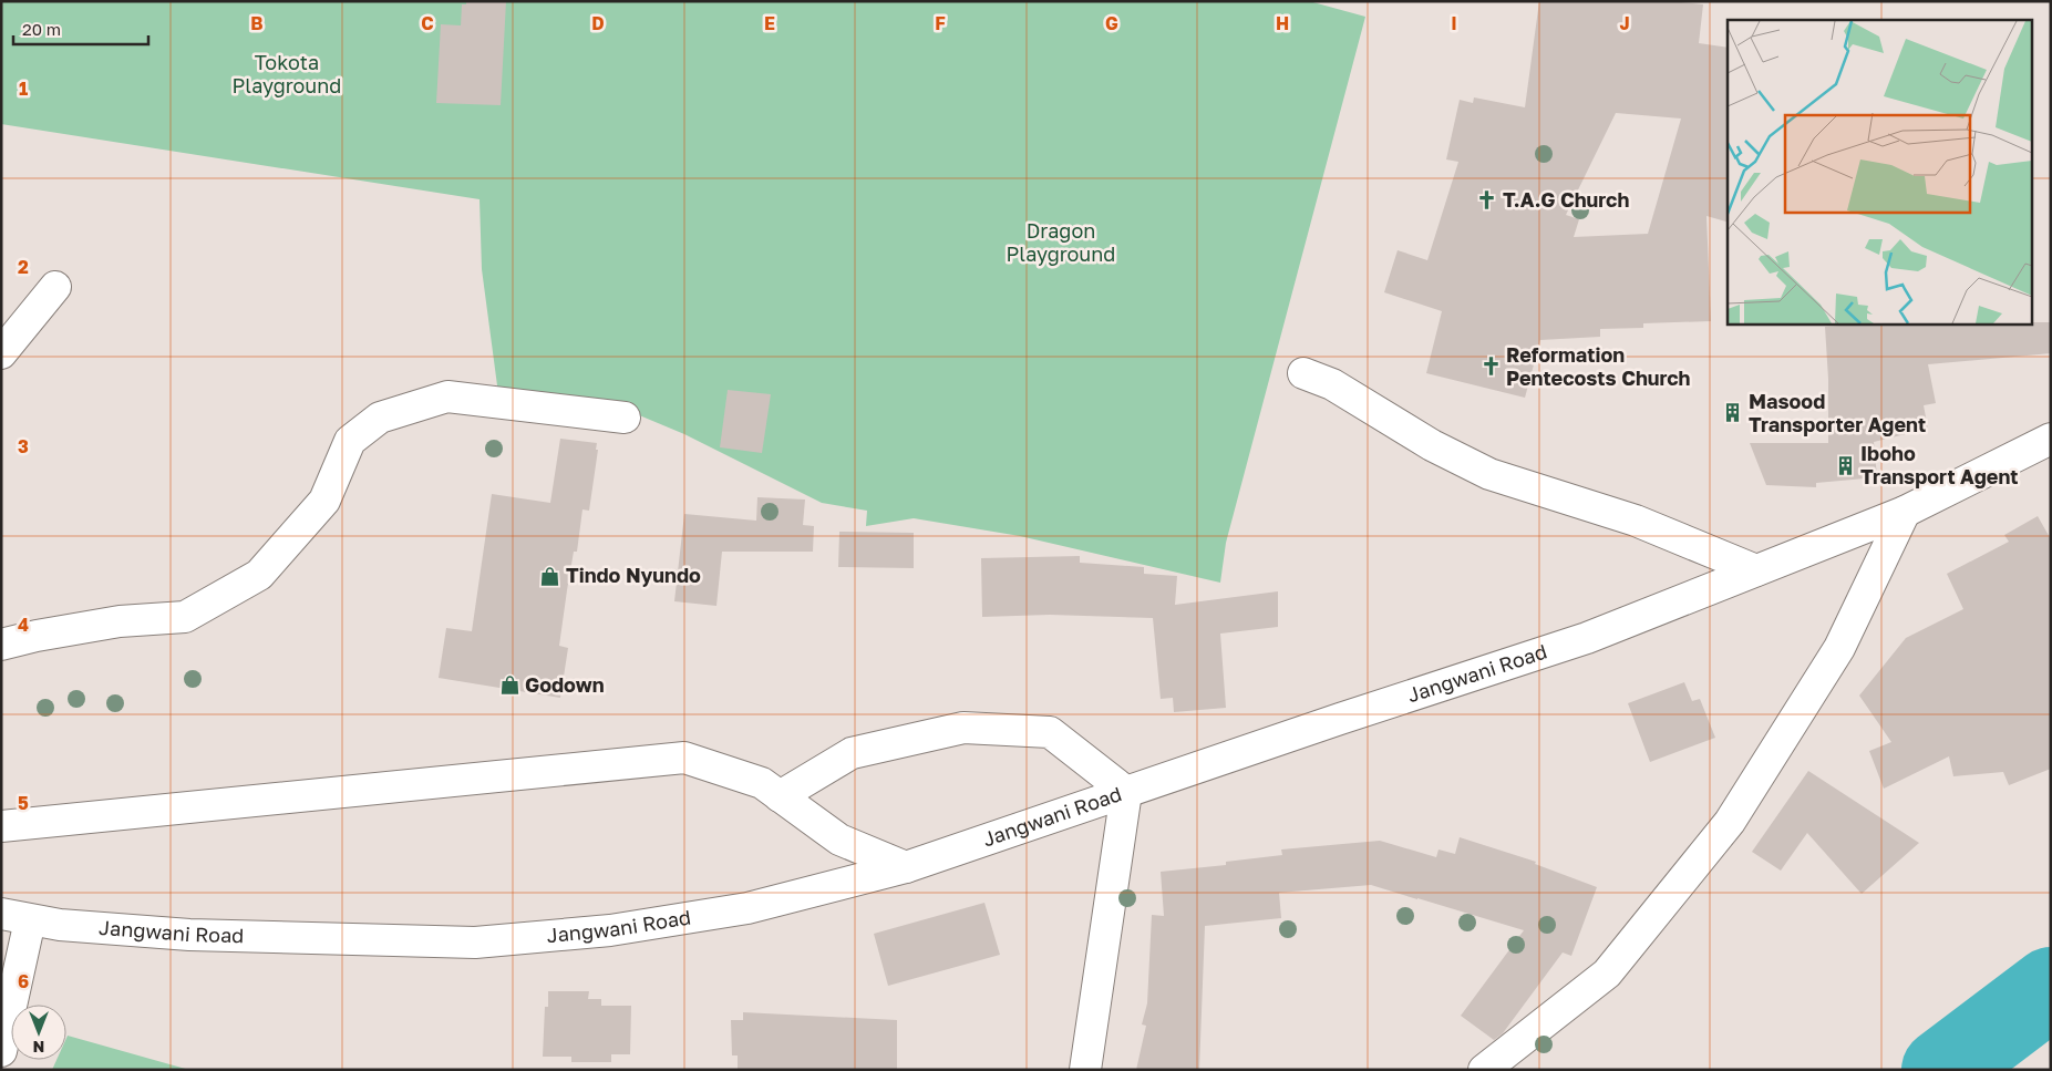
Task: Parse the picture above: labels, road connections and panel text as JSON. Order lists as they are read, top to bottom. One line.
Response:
{"streets":{"street":["Jangwani Road"]},"parks":["Tokota Playground","Dragon Playground"],"places":{"church":["T.A.G Church","Reformation Pentecosts Church"],"building":["Masood Transporter Agent","Iboho Transport Agent"],"shop":["Tindo Nyundo","Godown"]},"scale_bar":"20 m","north":"bottom","grid":{"columns":["B","C","D","E","F","G","H","I","J"],"rows":["1","2","3","4","5","6"]}}
